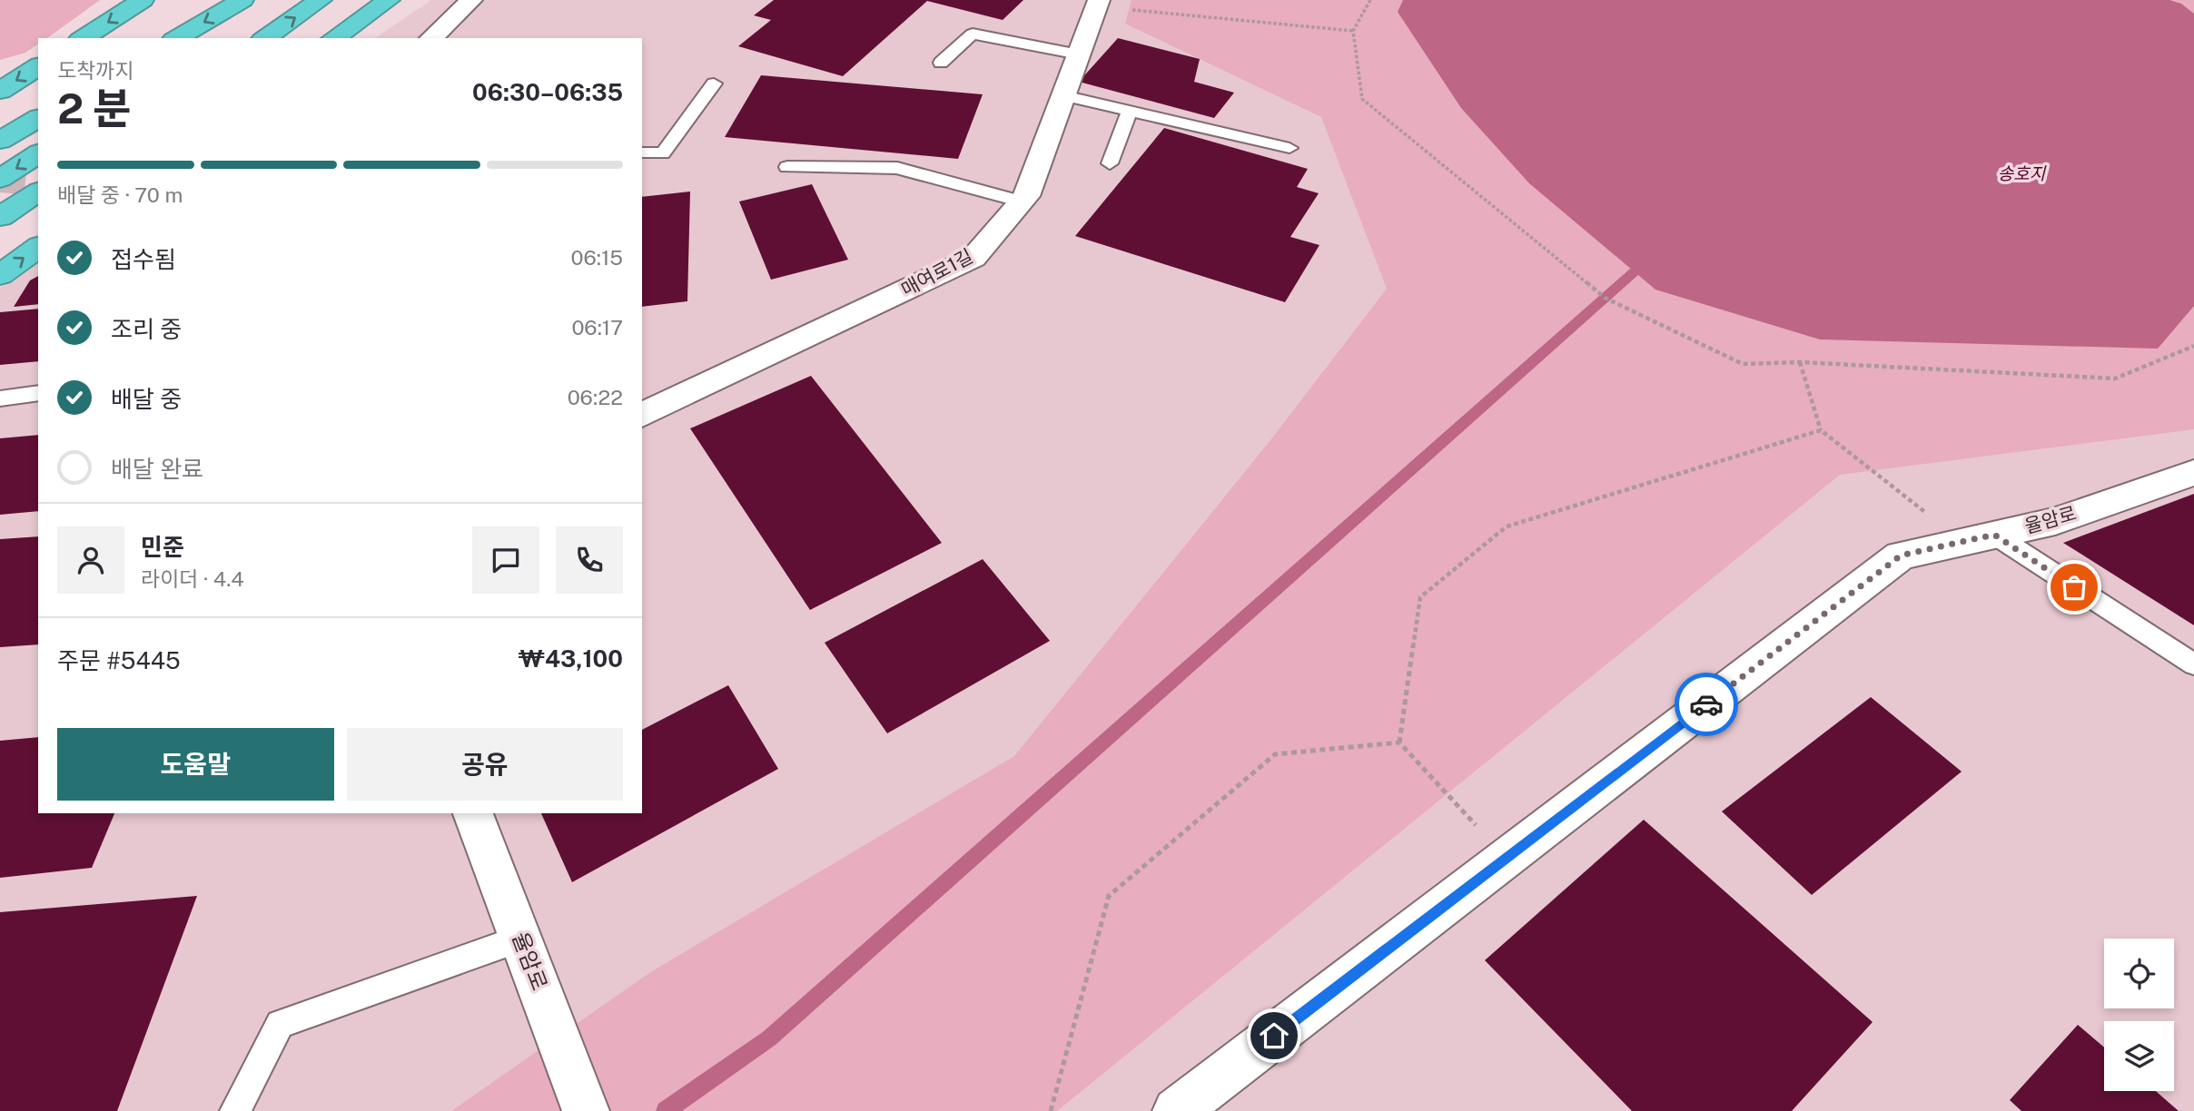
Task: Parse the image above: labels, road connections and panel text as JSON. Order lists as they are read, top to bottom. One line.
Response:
{"streets":{"street":["매여로1길","율암로"]},"water":["송호지"],"page":{"heading":["2 분","도착까지","06:30–06:35"],"panel":["민준","라이더 · 4.4","주문 #5445","₩43,100"],"bar":"배달 중 · 70 m","list":[["접수됨","06:15"],["조리 중","06:17"],["배달 중","06:22"],"배달 완료"],"buttons":["도움말","공유"]}}
